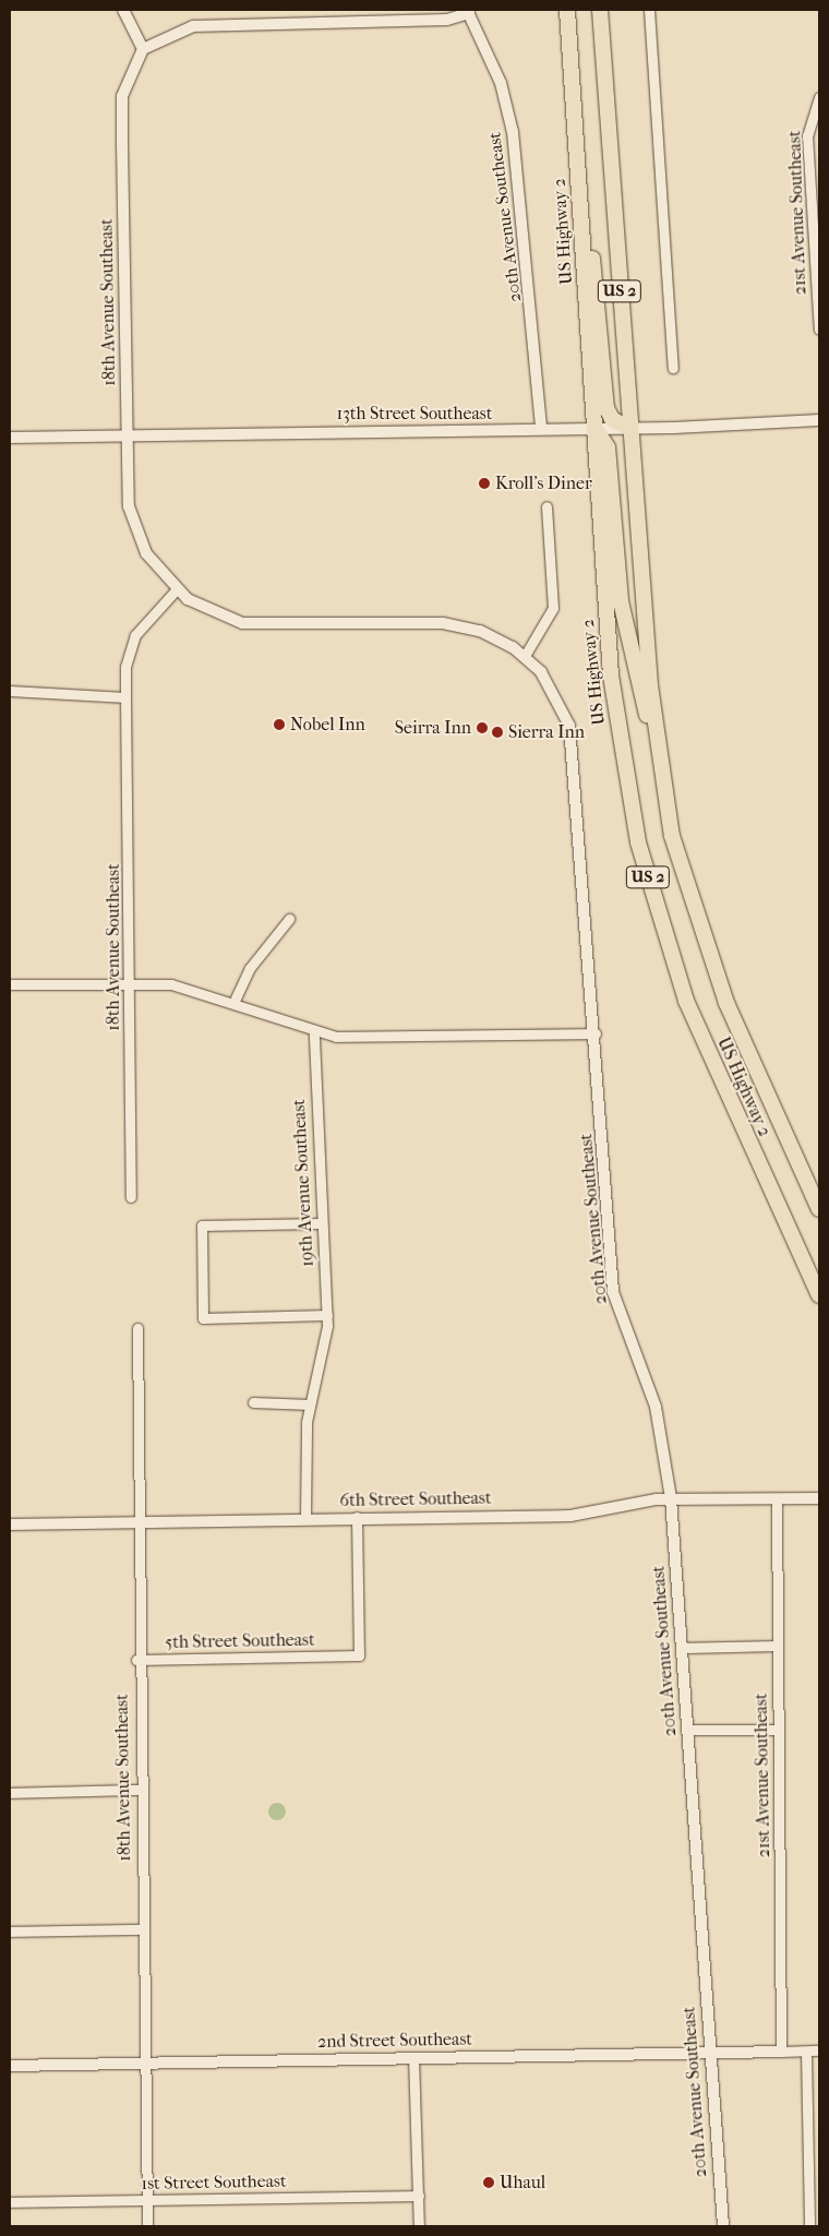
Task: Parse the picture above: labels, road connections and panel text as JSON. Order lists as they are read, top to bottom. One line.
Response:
{"streets":{"highway":["US Highway 2","US 2"],"street":["21st Avenue Southeast","20th Avenue Southeast","18th Avenue Southeast","13th Street Southeast","19th Avenue Southeast","6th Street Southeast","5th Street Southeast","2nd Street Southeast","1st Street Southeast"]},"crossings":[["21st Avenue Southeast","6th Street Southeast"],["21st Avenue Southeast","2nd Street Southeast"],["20th Avenue Southeast","18th Avenue Southeast"],["20th Avenue Southeast","13th Street Southeast"],["20th Avenue Southeast","6th Street Southeast"],["20th Avenue Southeast","2nd Street Southeast"],["US Highway 2","13th Street Southeast"],["18th Avenue Southeast","13th Street Southeast"],["18th Avenue Southeast","6th Street Southeast"],["18th Avenue Southeast","5th Street Southeast"],["18th Avenue Southeast","2nd Street Southeast"],["18th Avenue Southeast","1st Street Southeast"],["19th Avenue Southeast","6th Street Southeast"],["6th Street Southeast","5th Street Southeast"]],"places":["Kroll’s Diner","Nobel Inn","Seirra Inn","Sierra Inn","Uhaul"]}
